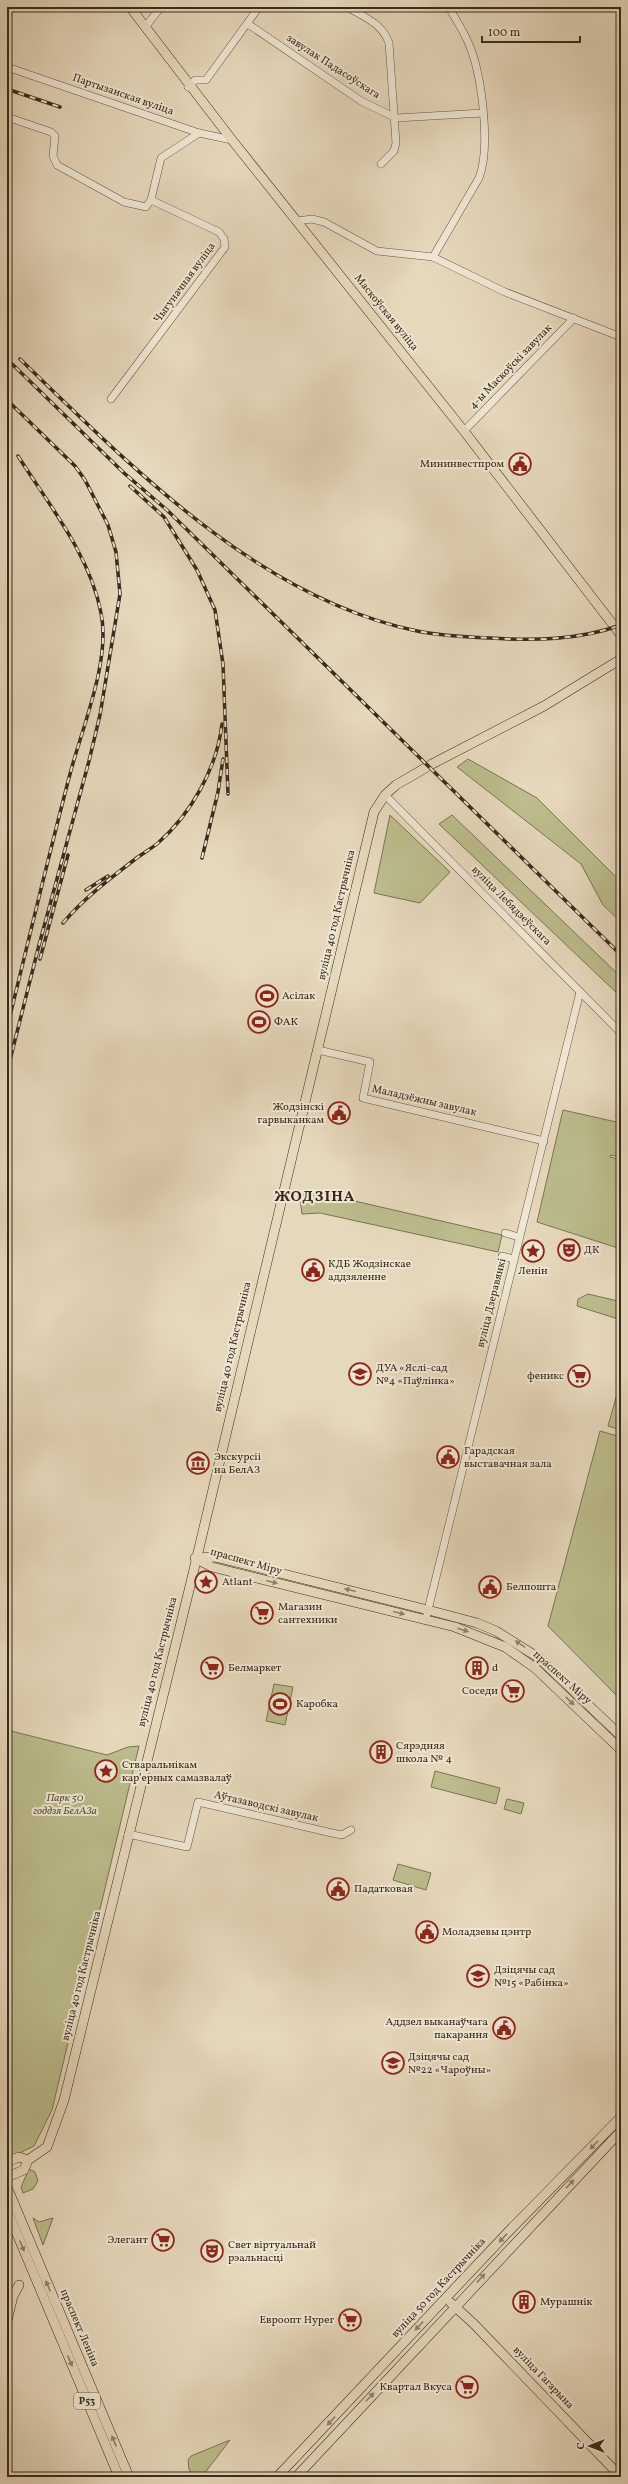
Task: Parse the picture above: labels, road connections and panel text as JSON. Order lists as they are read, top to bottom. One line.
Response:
{"streets":{"main road":["Маскоўская вуліца","вуліца 40 год Кастрычніка","праспект Міру","вуліца 50 год Кастрычніка","праспект Леніна","вуліца Гагарына","Р53"],"street":["завулак Падасоўскага","Партызанская вуліца","Чыгуначная вуліца","4-ы Маскоўскі завулак","вуліца Лебядзеўскага","Маладзёжны завулак","вуліца Дзеравянкі","Аўтазаводскі завулак"]},"crossings":[["Партызанская вуліца","Маскоўская вуліца"],["Маскоўская вуліца","4-ы Маскоўскі завулак"],["вуліца Лебядзеўскага","вуліца 40 год Кастрычніка"],["вуліца Лебядзеўскага","вуліца Дзеравянкі"],["вуліца 40 год Кастрычніка","Маладзёжны завулак"],["вуліца 40 год Кастрычніка","праспект Міру"],["вуліца 40 год Кастрычніка","Аўтазаводскі завулак"],["Маладзёжны завулак","вуліца Дзеравянкі"],["вуліца Дзеравянкі","праспект Міру"],["вуліца 50 год Кастрычніка","вуліца Гагарына"]],"districts":["ЖОДЗІНА"],"parks":["Парк 50 годдзя БелАЗа"],"places":{"public building":["Мининвестпром","Жодзінскі гарвыканкам","КДБ Жодзінскае аддзяленне","Гарадская выставачная зала","Белпошта","Падатковая","Моладзевы цэнтр","Аддзел выканаўчага пакарання"],"sports":["Асілак","ФАК","Каробка"],"theatre":["ДК","Свет віртуальнай рэальнасці"],"place":["Ленін","Atlant","Стваральнікам карʼерных самазвалаў"],"school or university":["ДУА «Яслі-сад №4 «Паўлінка»","Дзіцячы сад №15 «Рабінка»","Дзіцячы сад №22 «Чароўны»"],"supermarket":["феникс","Магазин сантехники","Белмаркет","Соседи","Элегант","Евроопт Hyper","Квартал Вкуса"],"museum":["Экскурсіі на БелАЗ"],"building":["d","Сярэдняя школа № 4","Мурашнік"]},"scale_bar":"100 m","north":"left"}
